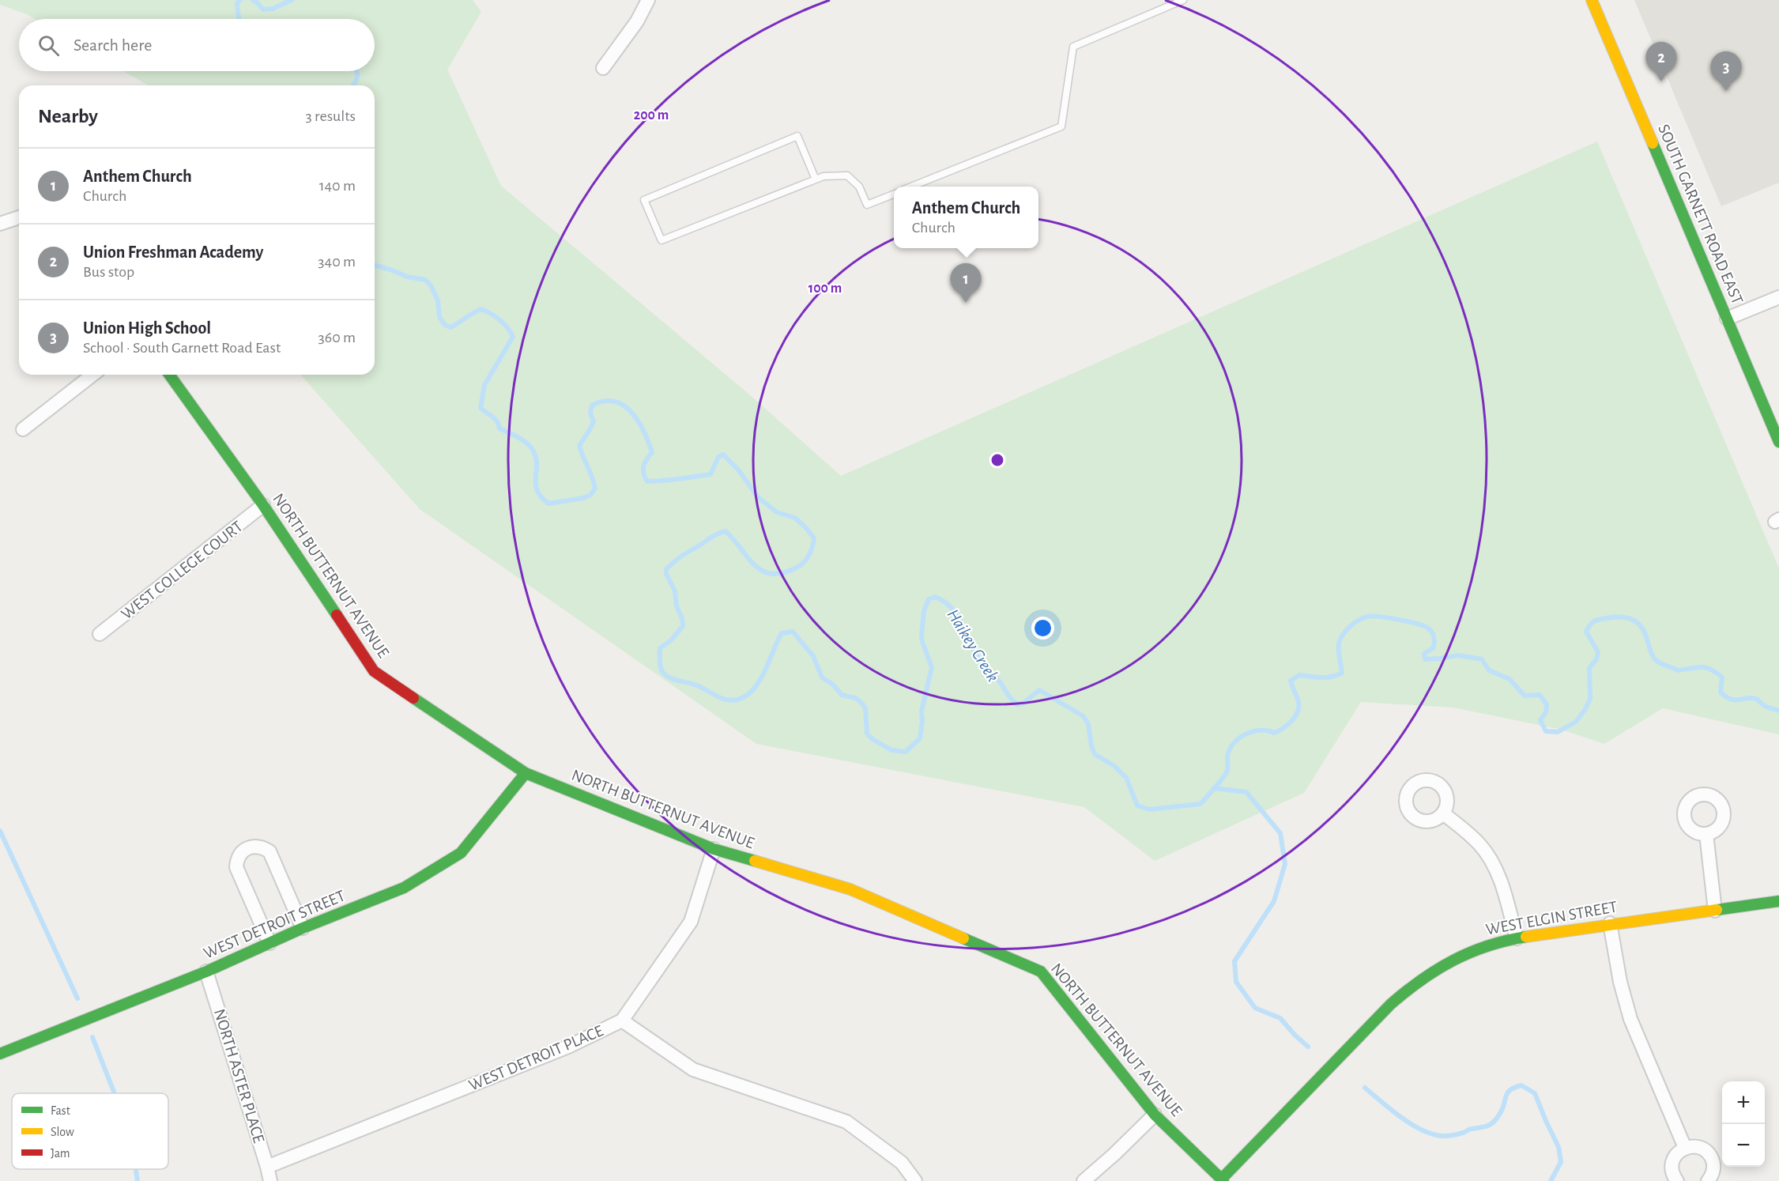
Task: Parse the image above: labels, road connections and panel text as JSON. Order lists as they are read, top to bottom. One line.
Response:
{"streets":{"street":["SOUTH GARNETT ROAD EAST","WEST COLLEGE COURT","NORTH BUTTERNUT AVENUE","WEST ELGIN STREET","WEST DETROIT STREET","WEST DETROIT PLACE","NORTH ASTER PLACE"]},"crossings":[["WEST COLLEGE COURT","NORTH BUTTERNUT AVENUE"],["NORTH BUTTERNUT AVENUE","WEST ELGIN STREET"],["NORTH BUTTERNUT AVENUE","WEST DETROIT STREET"],["NORTH BUTTERNUT AVENUE","WEST DETROIT PLACE"],["WEST DETROIT STREET","NORTH ASTER PLACE"],["WEST DETROIT PLACE","NORTH ASTER PLACE"]],"water":["Haikey Creek"],"legend":["Fast","Slow","Jam"],"page":{"search":"Search here","pins":["2","3","1"],"heading":["Nearby","3 results"],"list":[{"mark":"1","name":"Anthem Church","note":"Church","value":"140 m"},{"mark":"2","name":"Union Freshman Academy","note":"Bus stop","value":"340 m"},{"mark":"3","name":"Union High School","note":"School · South Garnett Road East","value":"360 m"}],"popup":["Anthem Church","Church"],"map_buttons":["+","−"]},"rings":["200 m","100 m"]}
